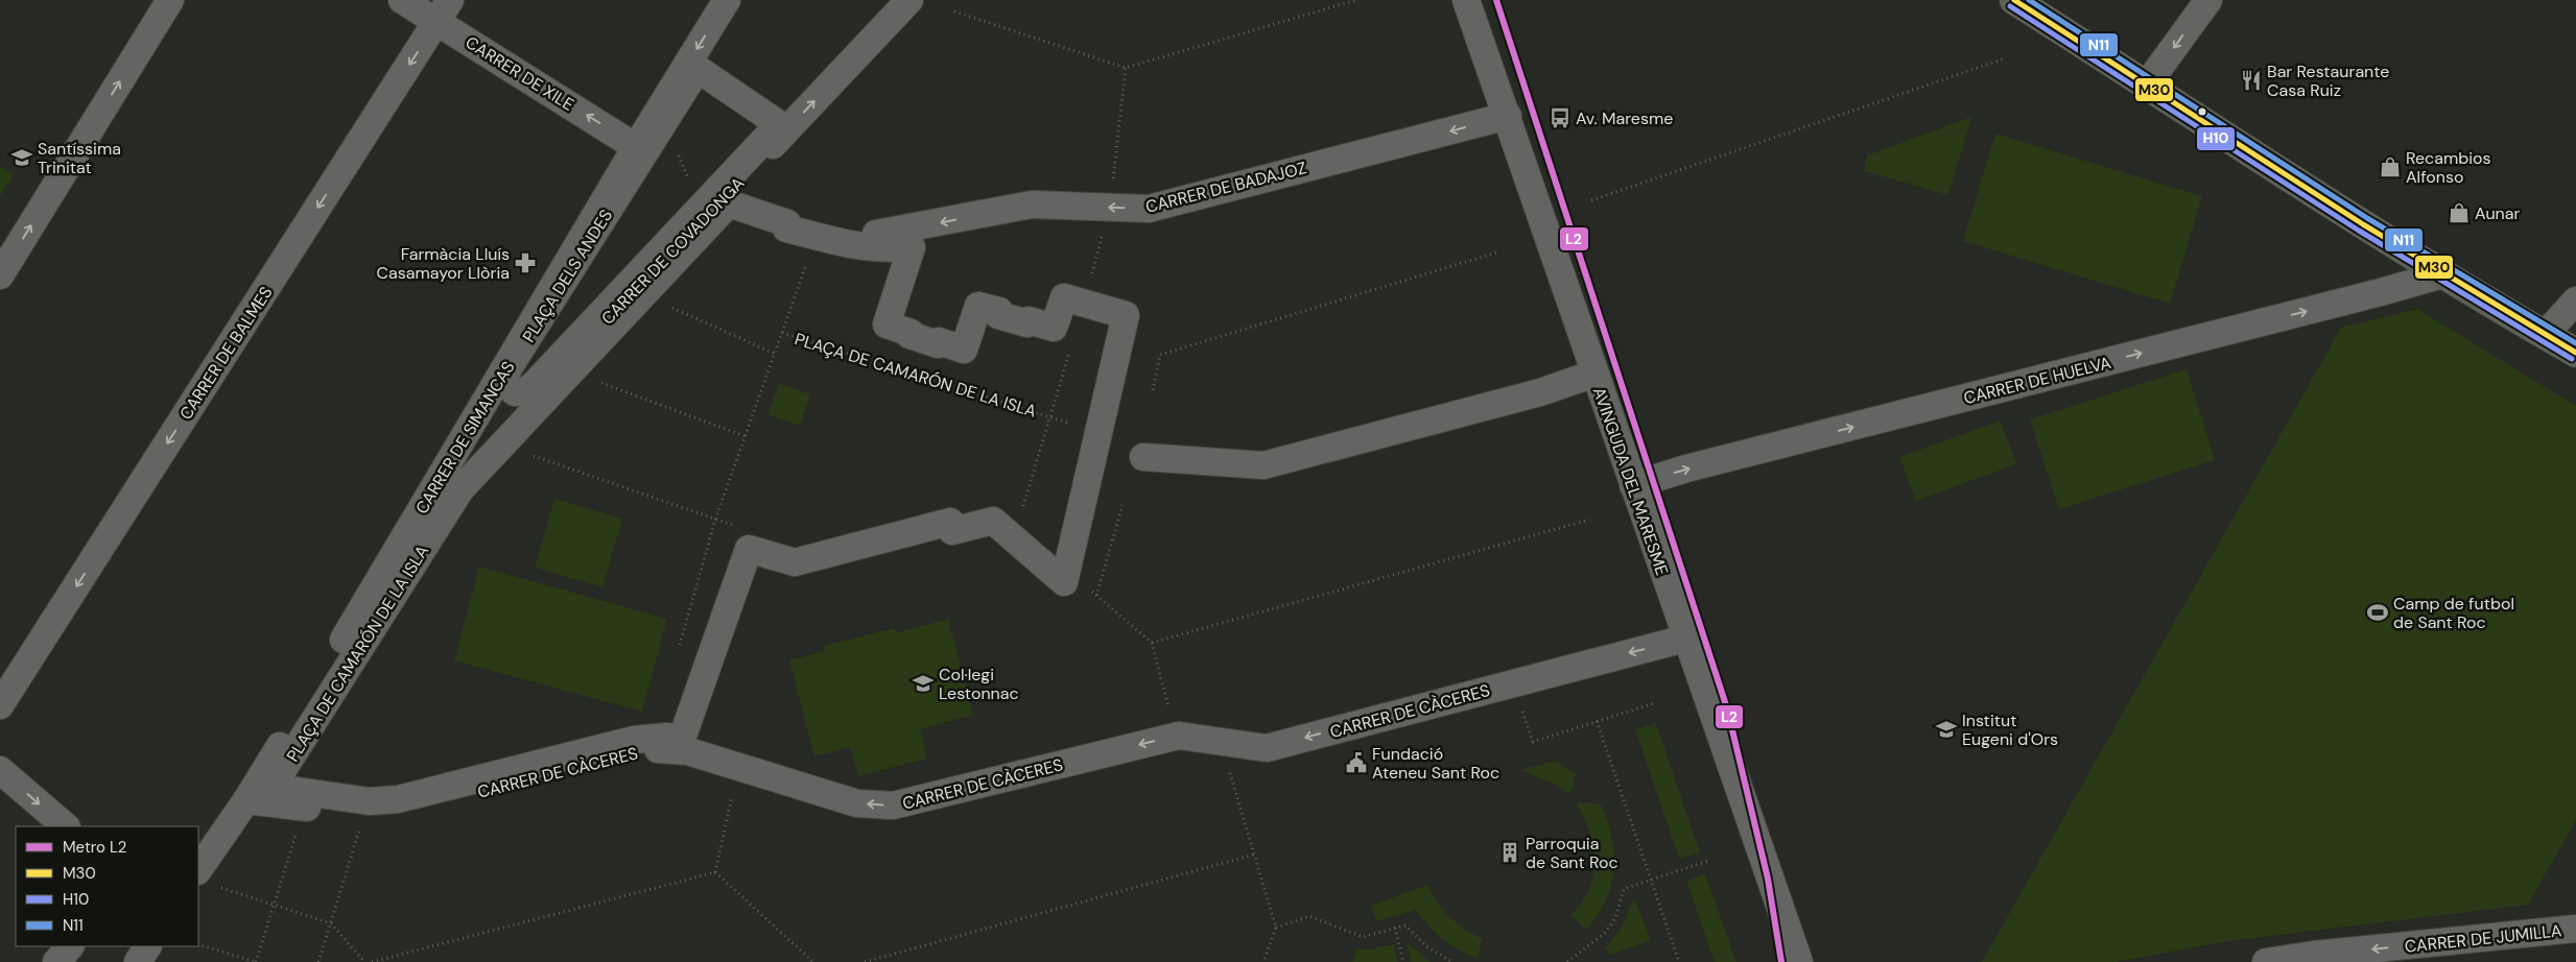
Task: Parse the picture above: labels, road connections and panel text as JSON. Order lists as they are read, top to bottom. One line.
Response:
{"streets":{"street":["CARRER DE XILE","CARRER DE BADAJOZ","CARRER DE COVADONGA","PLAÇA DELS ANDES","CARRER DE BALMES","PLAÇA DE CAMARÓN DE LA ISLA","CARRER DE HUELVA","CARRER DE SIMANCAS","AVINGUDA DEL MARESME","CARRER DE CÀCERES","CARRER DE JUMILLA"]},"crossings":[["CARRER DE XILE","CARRER DE BALMES"],["CARRER DE XILE","CARRER DE SIMANCAS"],["CARRER DE BADAJOZ","CARRER DE COVADONGA"],["CARRER DE BADAJOZ","AVINGUDA DEL MARESME"],["CARRER DE COVADONGA","CARRER DE SIMANCAS"],["CARRER DE HUELVA","AVINGUDA DEL MARESME"],["CARRER DE SIMANCAS","CARRER DE CÀCERES"],["AVINGUDA DEL MARESME","CARRER DE CÀCERES"]],"one_way":["CARRER DE XILE","CARRER DE BADAJOZ","CARRER DE COVADONGA","CARRER DE HUELVA","CARRER DE CÀCERES","CARRER DE JUMILLA"],"places":{"restaurant":["Bar Restaurante Casa Ruiz"],"bus stop":["Av. Maresme"],"school or university":["Santíssima Trinitat","Col·legi Lestonnac","Institut Eugeni d'Ors"],"shop":["Recambios Alfonso","Aunar"],"pharmacy":["Farmàcia Lluís Casamayor Llòria"],"sports":["Camp de futbol de Sant Roc"],"public building":["Fundació Ateneu Sant Roc"],"building":["Parroquia de Sant Roc"]},"lines":["metro line L2","transit line M30","transit line N11","transit line H10"],"legend":["Metro L2","M30","H10","N11"]}
